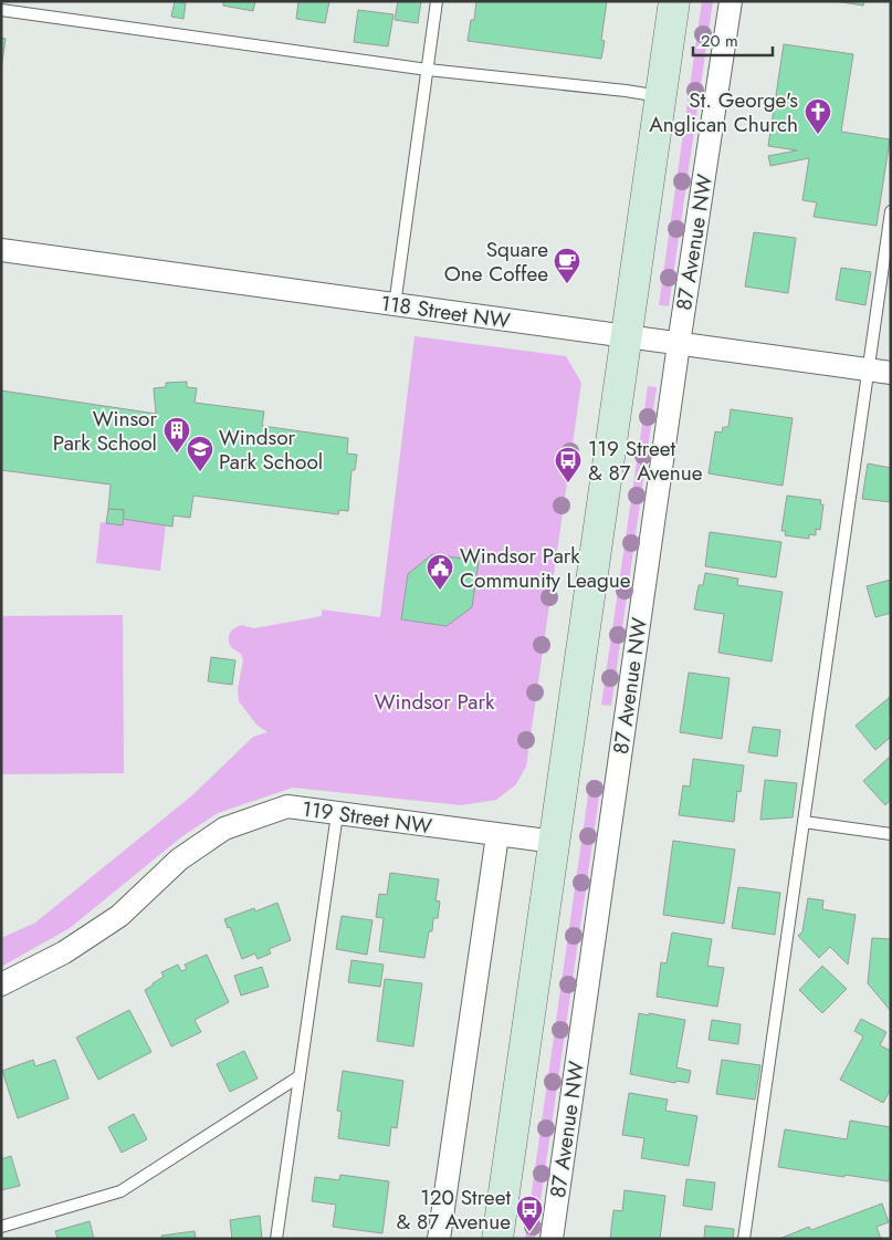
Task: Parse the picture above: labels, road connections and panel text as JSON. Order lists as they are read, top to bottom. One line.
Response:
{"streets":{"street":["87 Avenue NW","118 Street NW","119 Street NW"]},"crossings":[["87 Avenue NW","118 Street NW"]],"parks":["Windsor Park"],"places":{"church":["St. George's Anglican Church"],"cafe":["Square One Coffee"],"building":["Winsor Park School"],"school or university":["Windsor Park School"],"bus stop":["119 Street & 87 Avenue","120 Street & 87 Avenue"],"public building":["Windsor Park Community League"]},"scale_bar":"20 m"}
